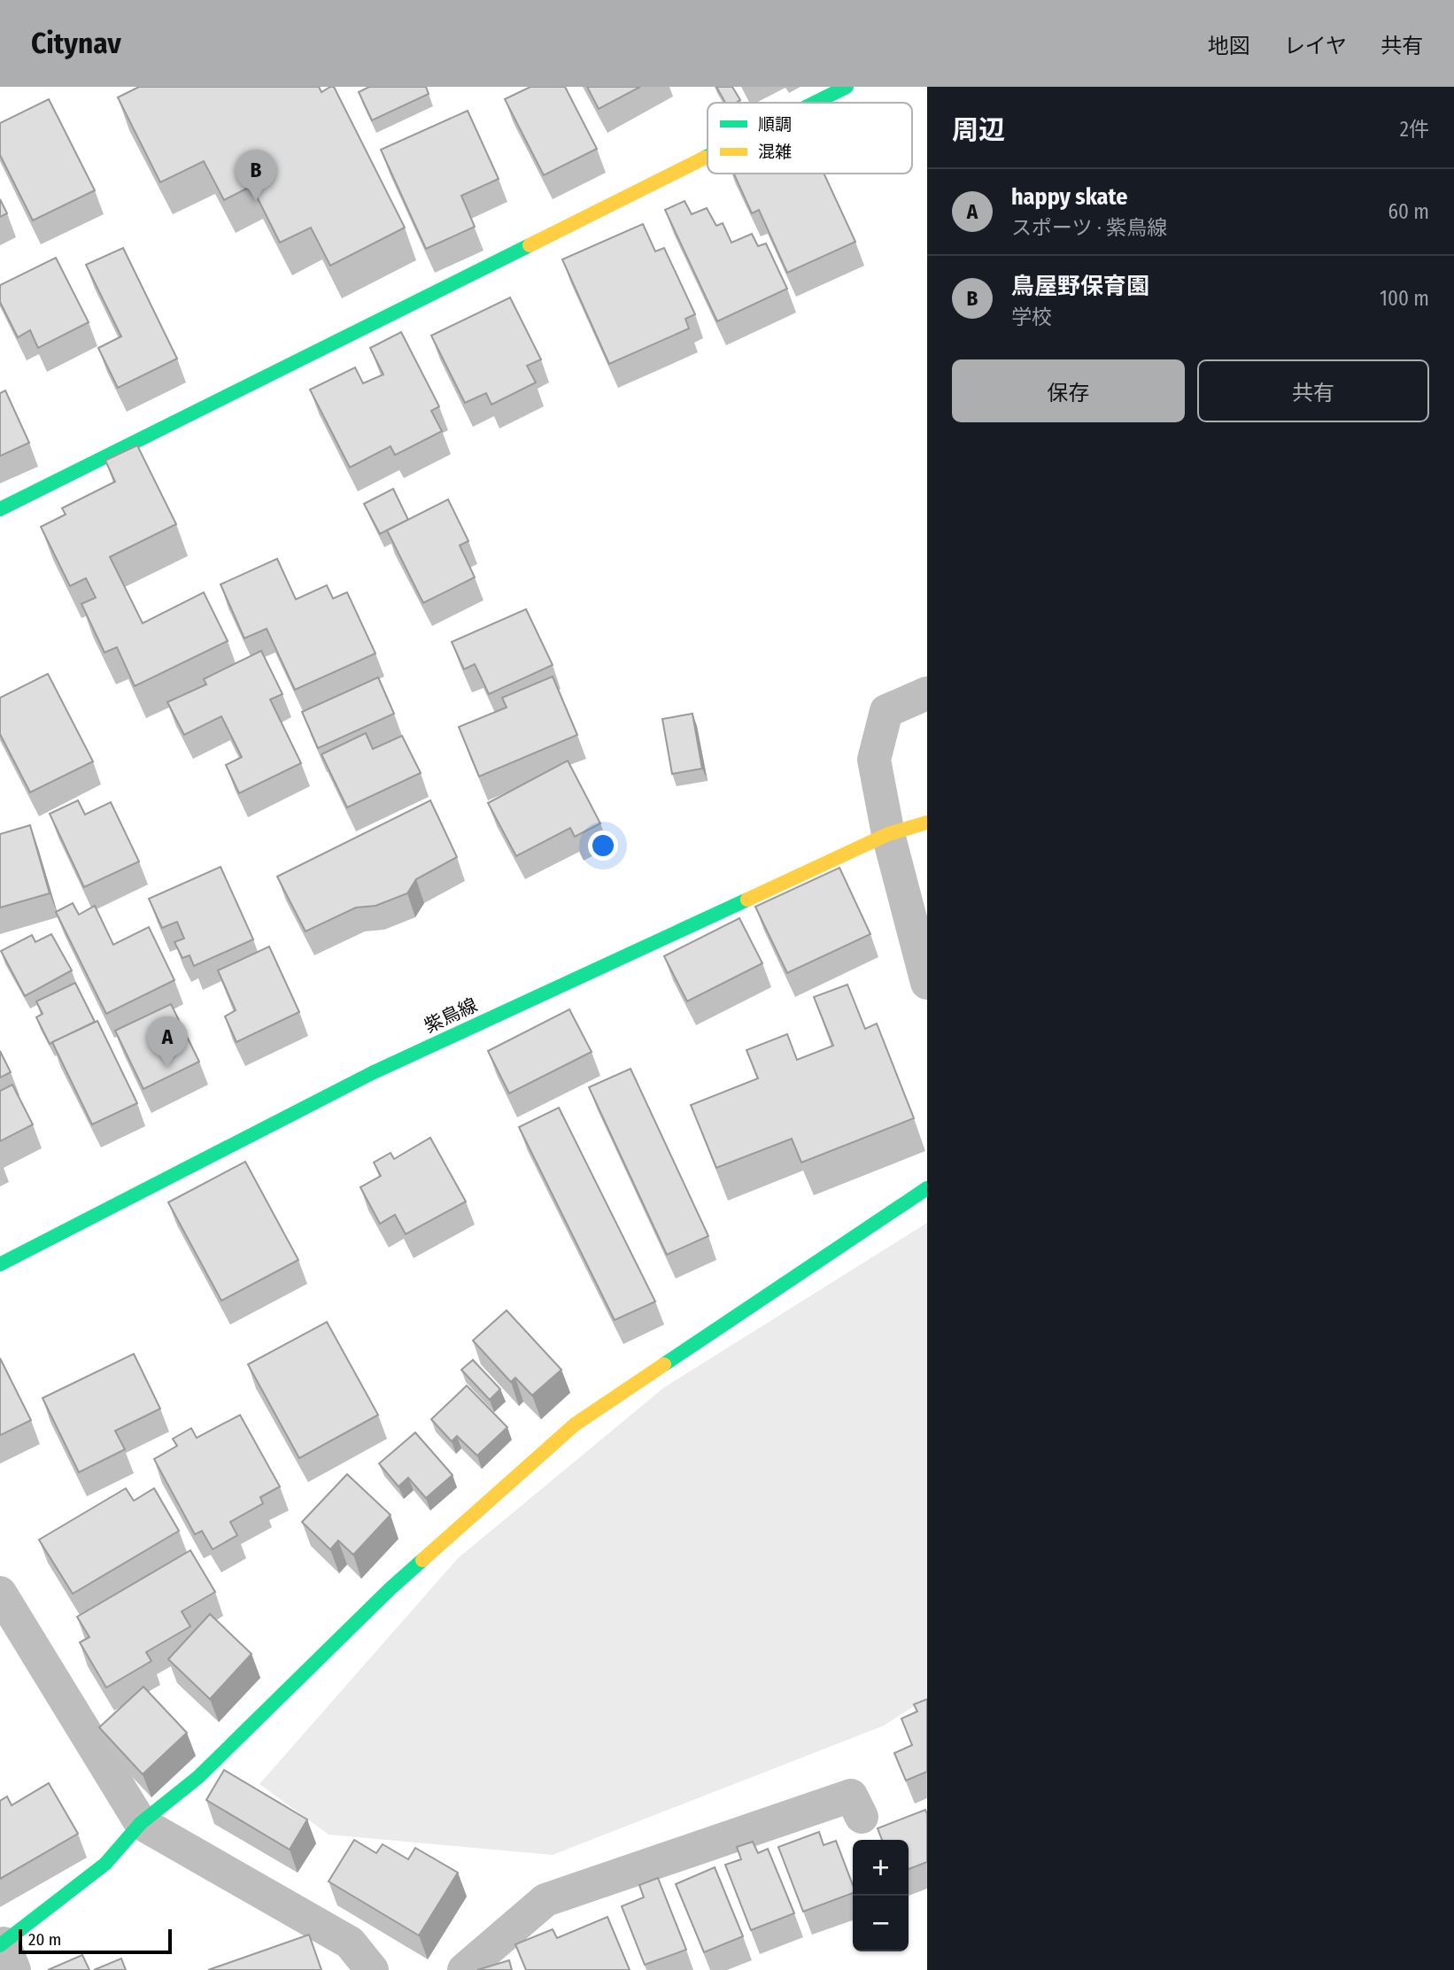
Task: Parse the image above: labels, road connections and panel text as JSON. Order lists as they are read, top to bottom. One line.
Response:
{"streets":{"street":["紫鳥線"]},"legend":["順調","混雑"],"scale_bar":"20 m","page":{"header":"Citynav","nav":["地図","レイヤ","共有"],"heading":["周辺","2件"],"pins":["B","A"],"list":[{"mark":"A","name":"happy skate","note":"スポーツ · 紫鳥線","value":"60 m"},{"mark":"B","name":"鳥屋野保育園","note":"学校","value":"100 m"}],"buttons":["保存","共有"],"map_buttons":["+","−"],"scale":"20 m"}}
